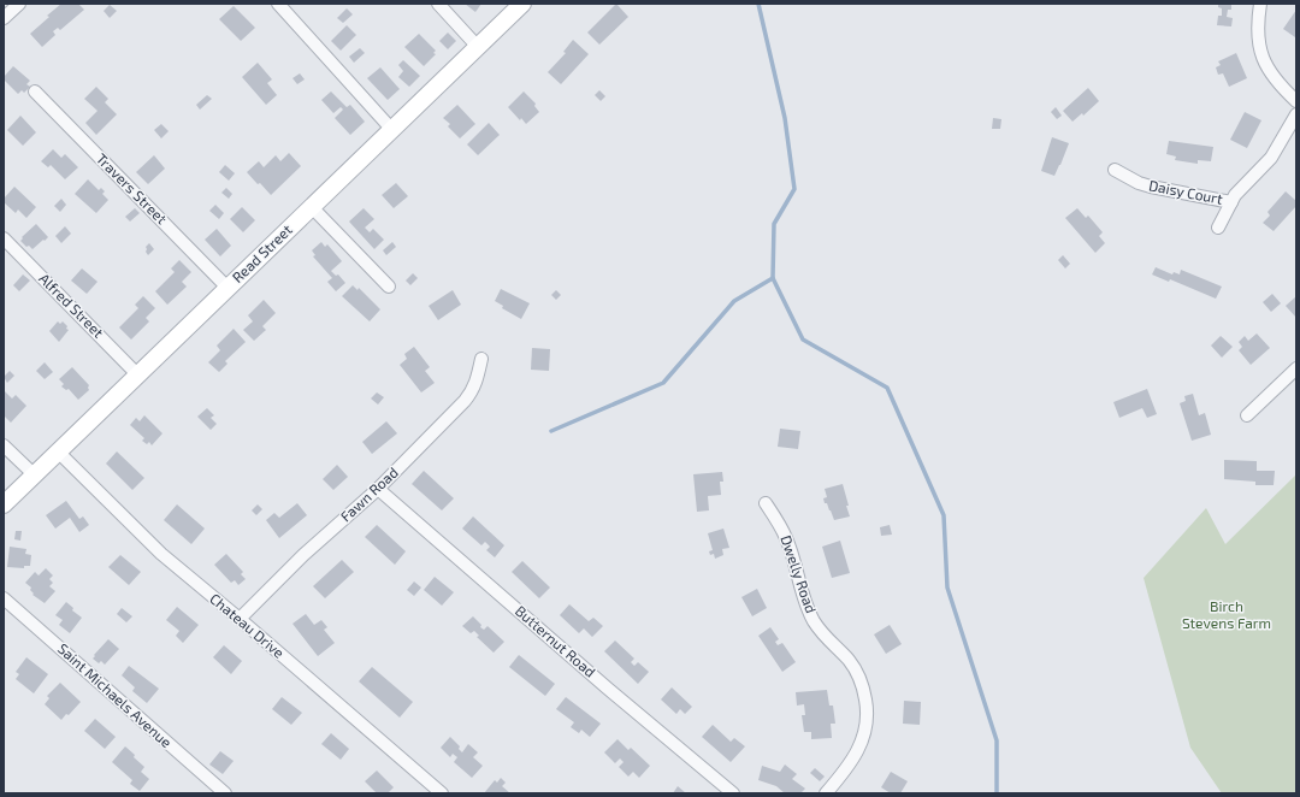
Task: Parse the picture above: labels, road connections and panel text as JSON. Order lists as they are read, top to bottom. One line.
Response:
{"streets":{"main road":["Read Street"],"street":["Travers Street","Daisy Court","Alfred Street","Fawn Road","Dwelly Road","Chateau Drive","Butternut Road","Saint Michaels Avenue"]},"crossings":[["Travers Street","Read Street"],["Read Street","Alfred Street"],["Read Street","Chateau Drive"],["Fawn Road","Chateau Drive"],["Fawn Road","Butternut Road"]],"parks":["Birch Stevens Farm"]}
